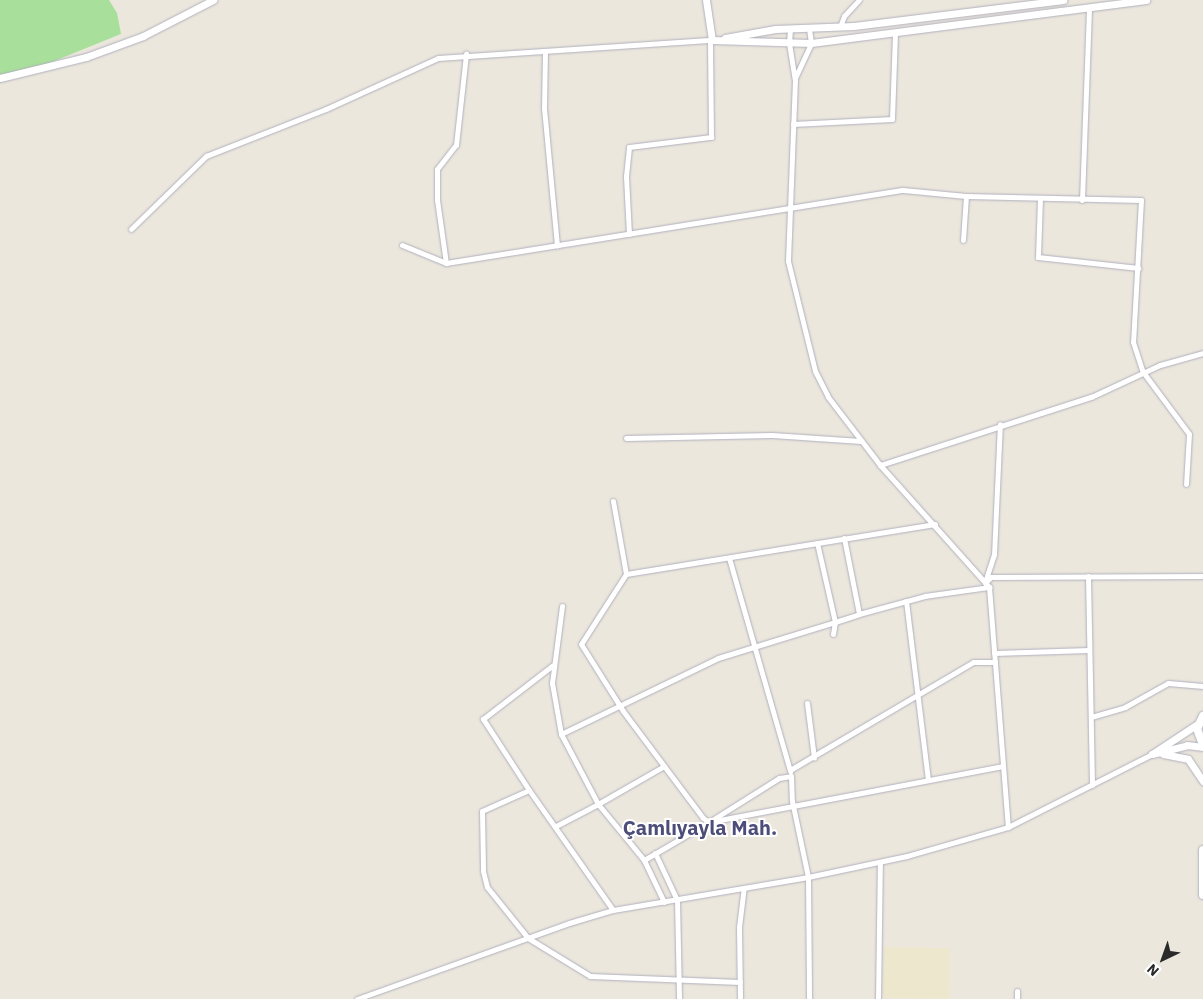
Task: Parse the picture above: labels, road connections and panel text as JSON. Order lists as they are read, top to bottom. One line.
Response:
{"districts":["Çamlıyayla Mah."],"north":"bottom left"}
